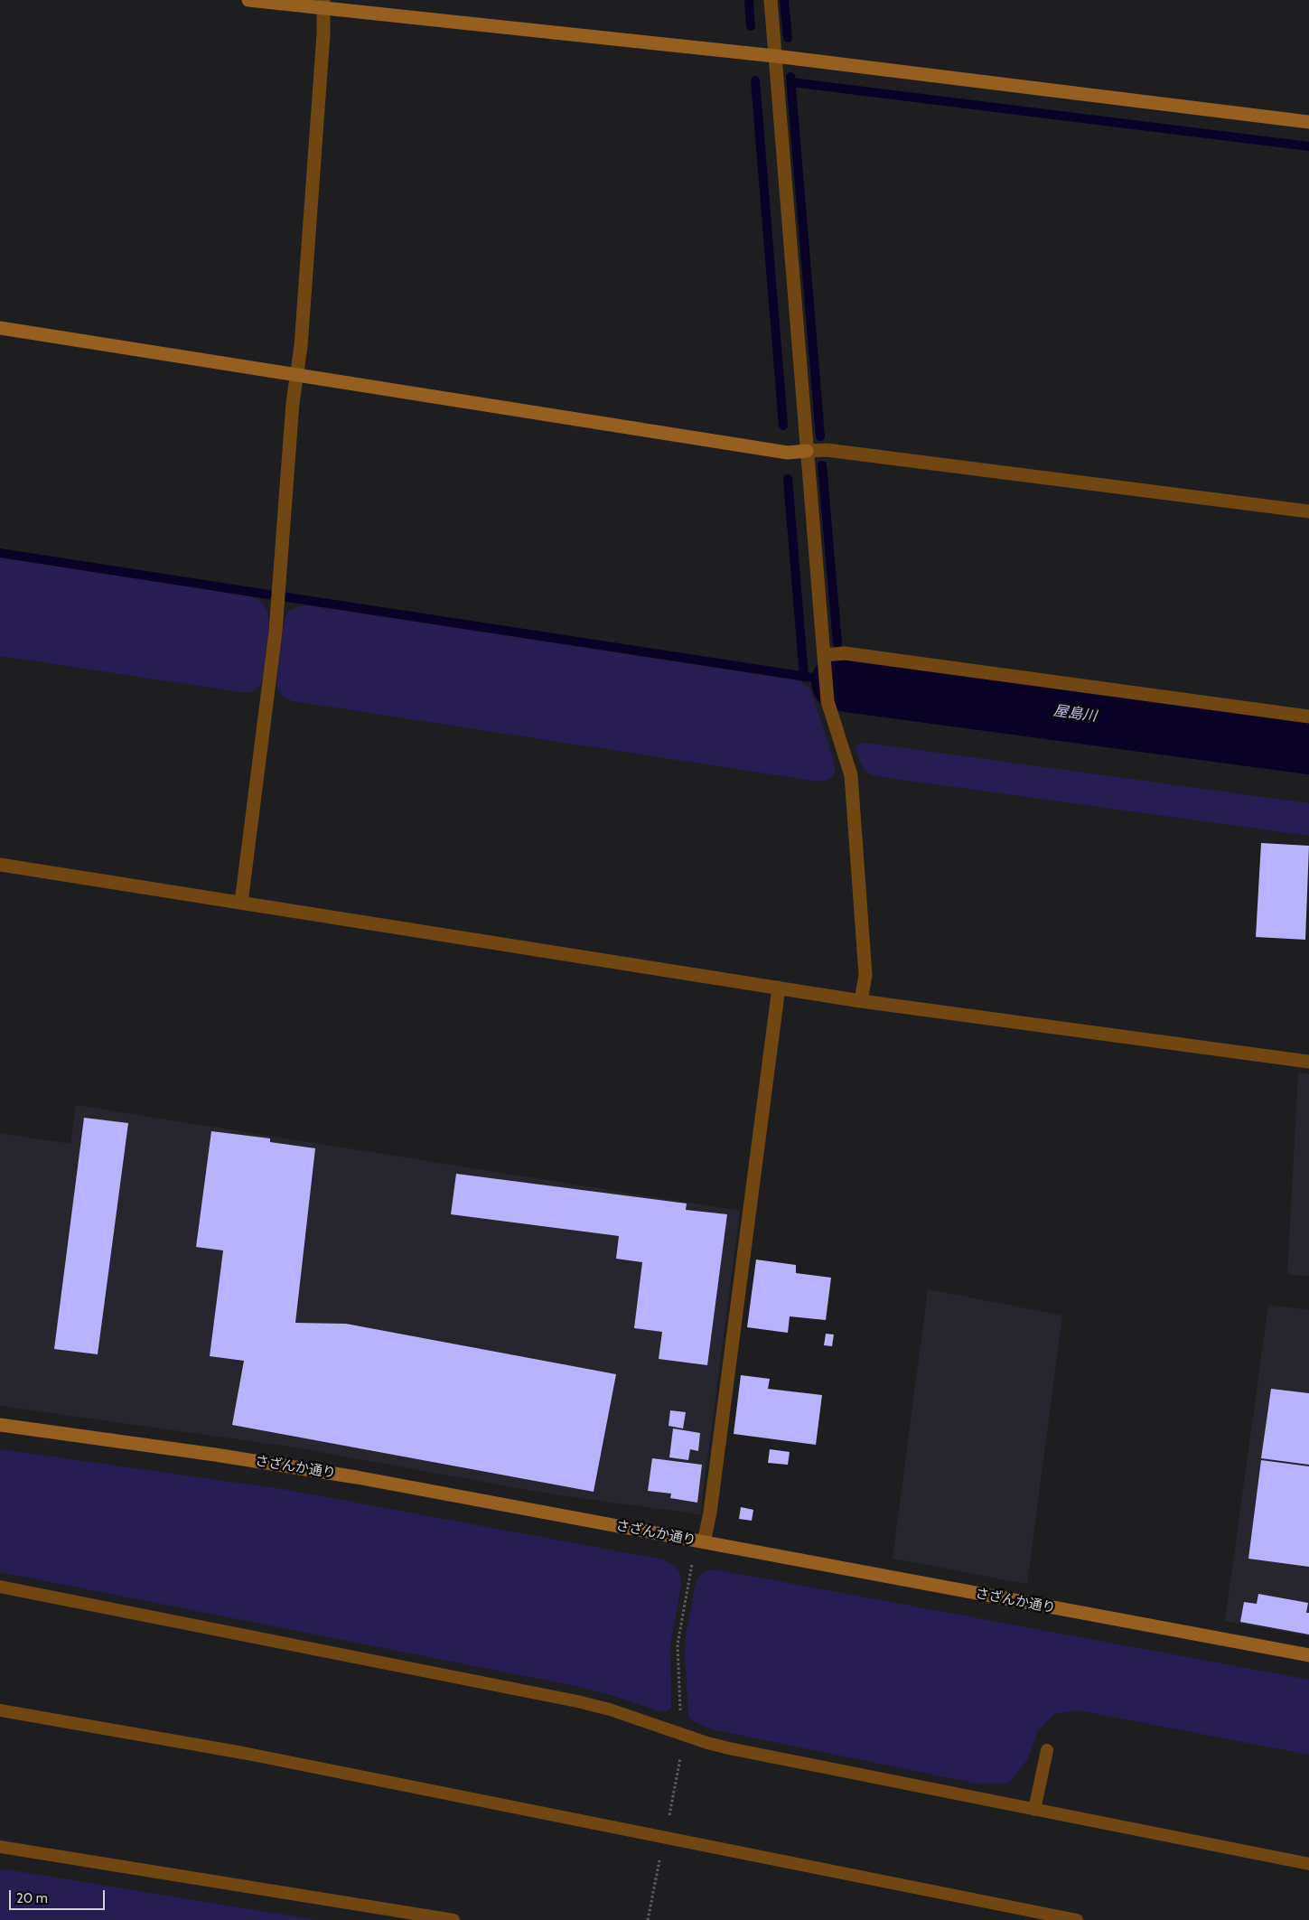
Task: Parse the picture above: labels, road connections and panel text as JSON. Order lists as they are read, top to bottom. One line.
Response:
{"streets":{"street":["さざんか通り"]},"water":["屋島川"],"scale_bar":"20 m"}
